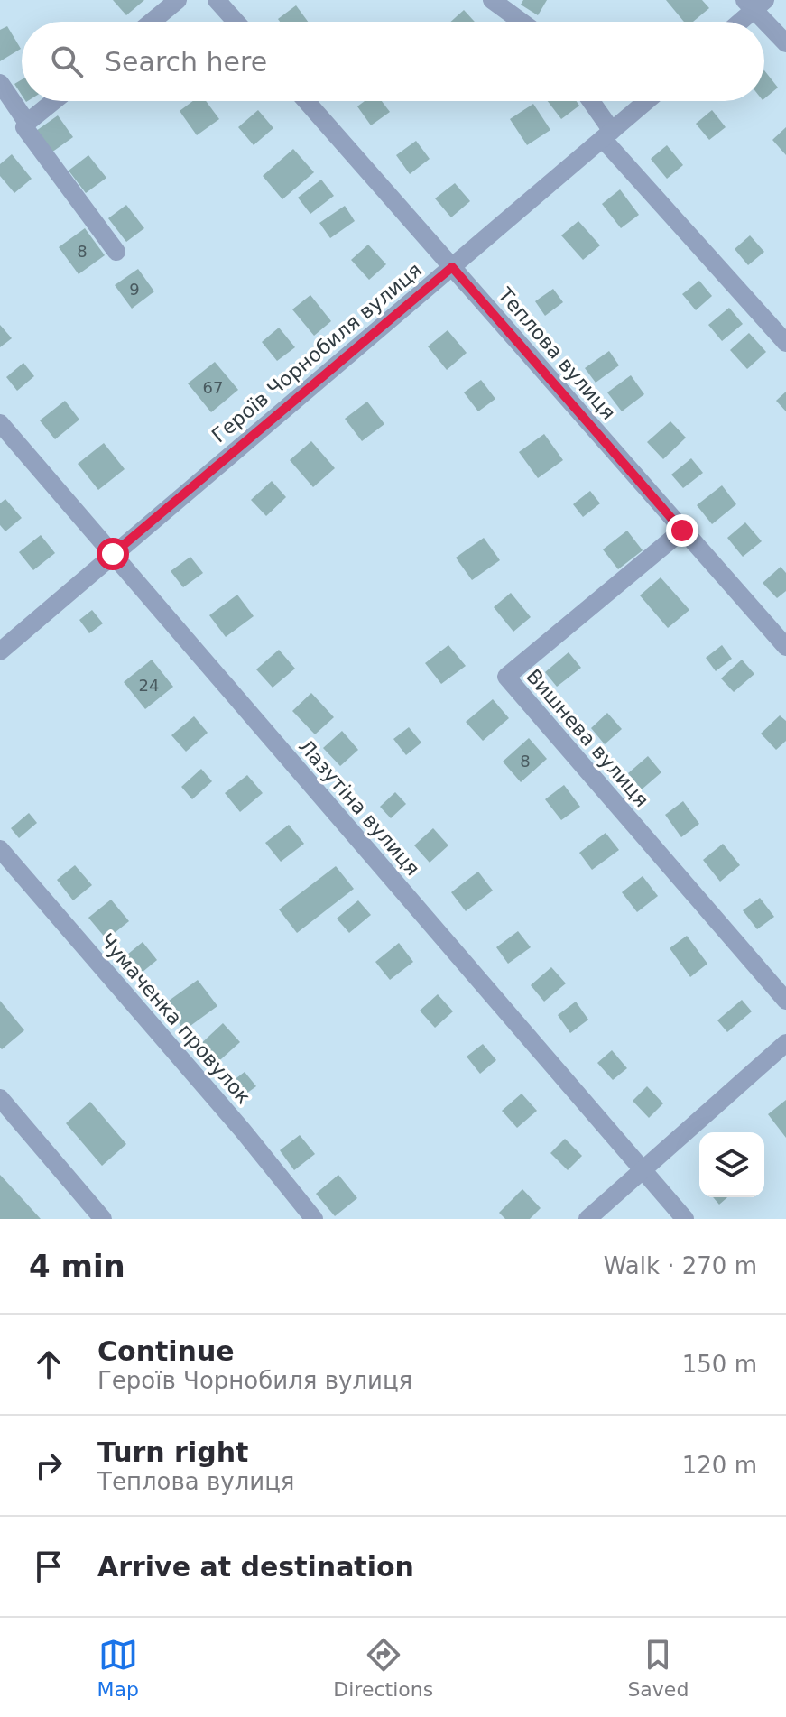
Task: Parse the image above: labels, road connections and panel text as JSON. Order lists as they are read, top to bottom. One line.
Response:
{"streets":{"street":["Героїв Чорнобиля вулиця","Теплова вулиця","Вишнева вулиця","Лазутіна вулиця","Чумаченка провулок"]},"crossings":[["Героїв Чорнобиля вулиця","Теплова вулиця"],["Героїв Чорнобиля вулиця","Лазутіна вулиця"],["Теплова вулиця","Вишнева вулиця"]],"house_numbers":["8","9","67","24","8"],"page":{"search":"Search here","heading":["4 min","Walk · 270 m"],"list":[["Continue","Героїв Чорнобиля вулиця","150 m"],["Turn right","Теплова вулиця","120 m"],"Arrive at destination"],"nav":["Map","Directions","Saved"]}}
